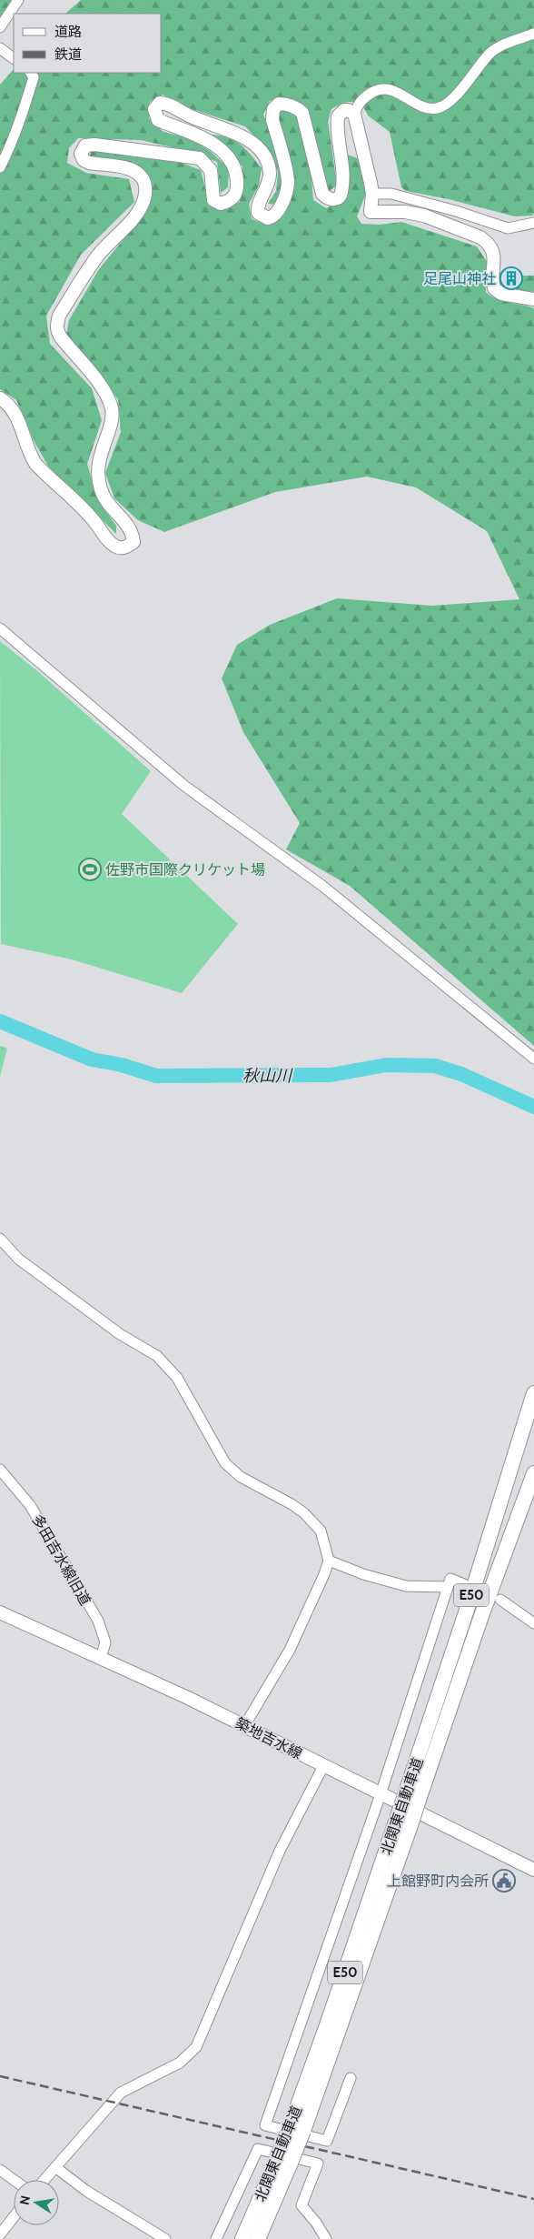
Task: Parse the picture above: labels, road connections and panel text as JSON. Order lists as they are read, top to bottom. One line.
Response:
{"streets":{"highway":["E50","北関東自動車道"],"main road":["築地吉水線"],"street":["多田吉水線旧道"]},"crossings":[["多田吉水線旧道","築地吉水線"]],"water":["秋山川"],"places":{"building":["足尾山神社"],"sports":["佐野市国際クリケット場"],"public building":["上館野町内会所"]},"legend":["道路","鉄道"],"north":"left"}
